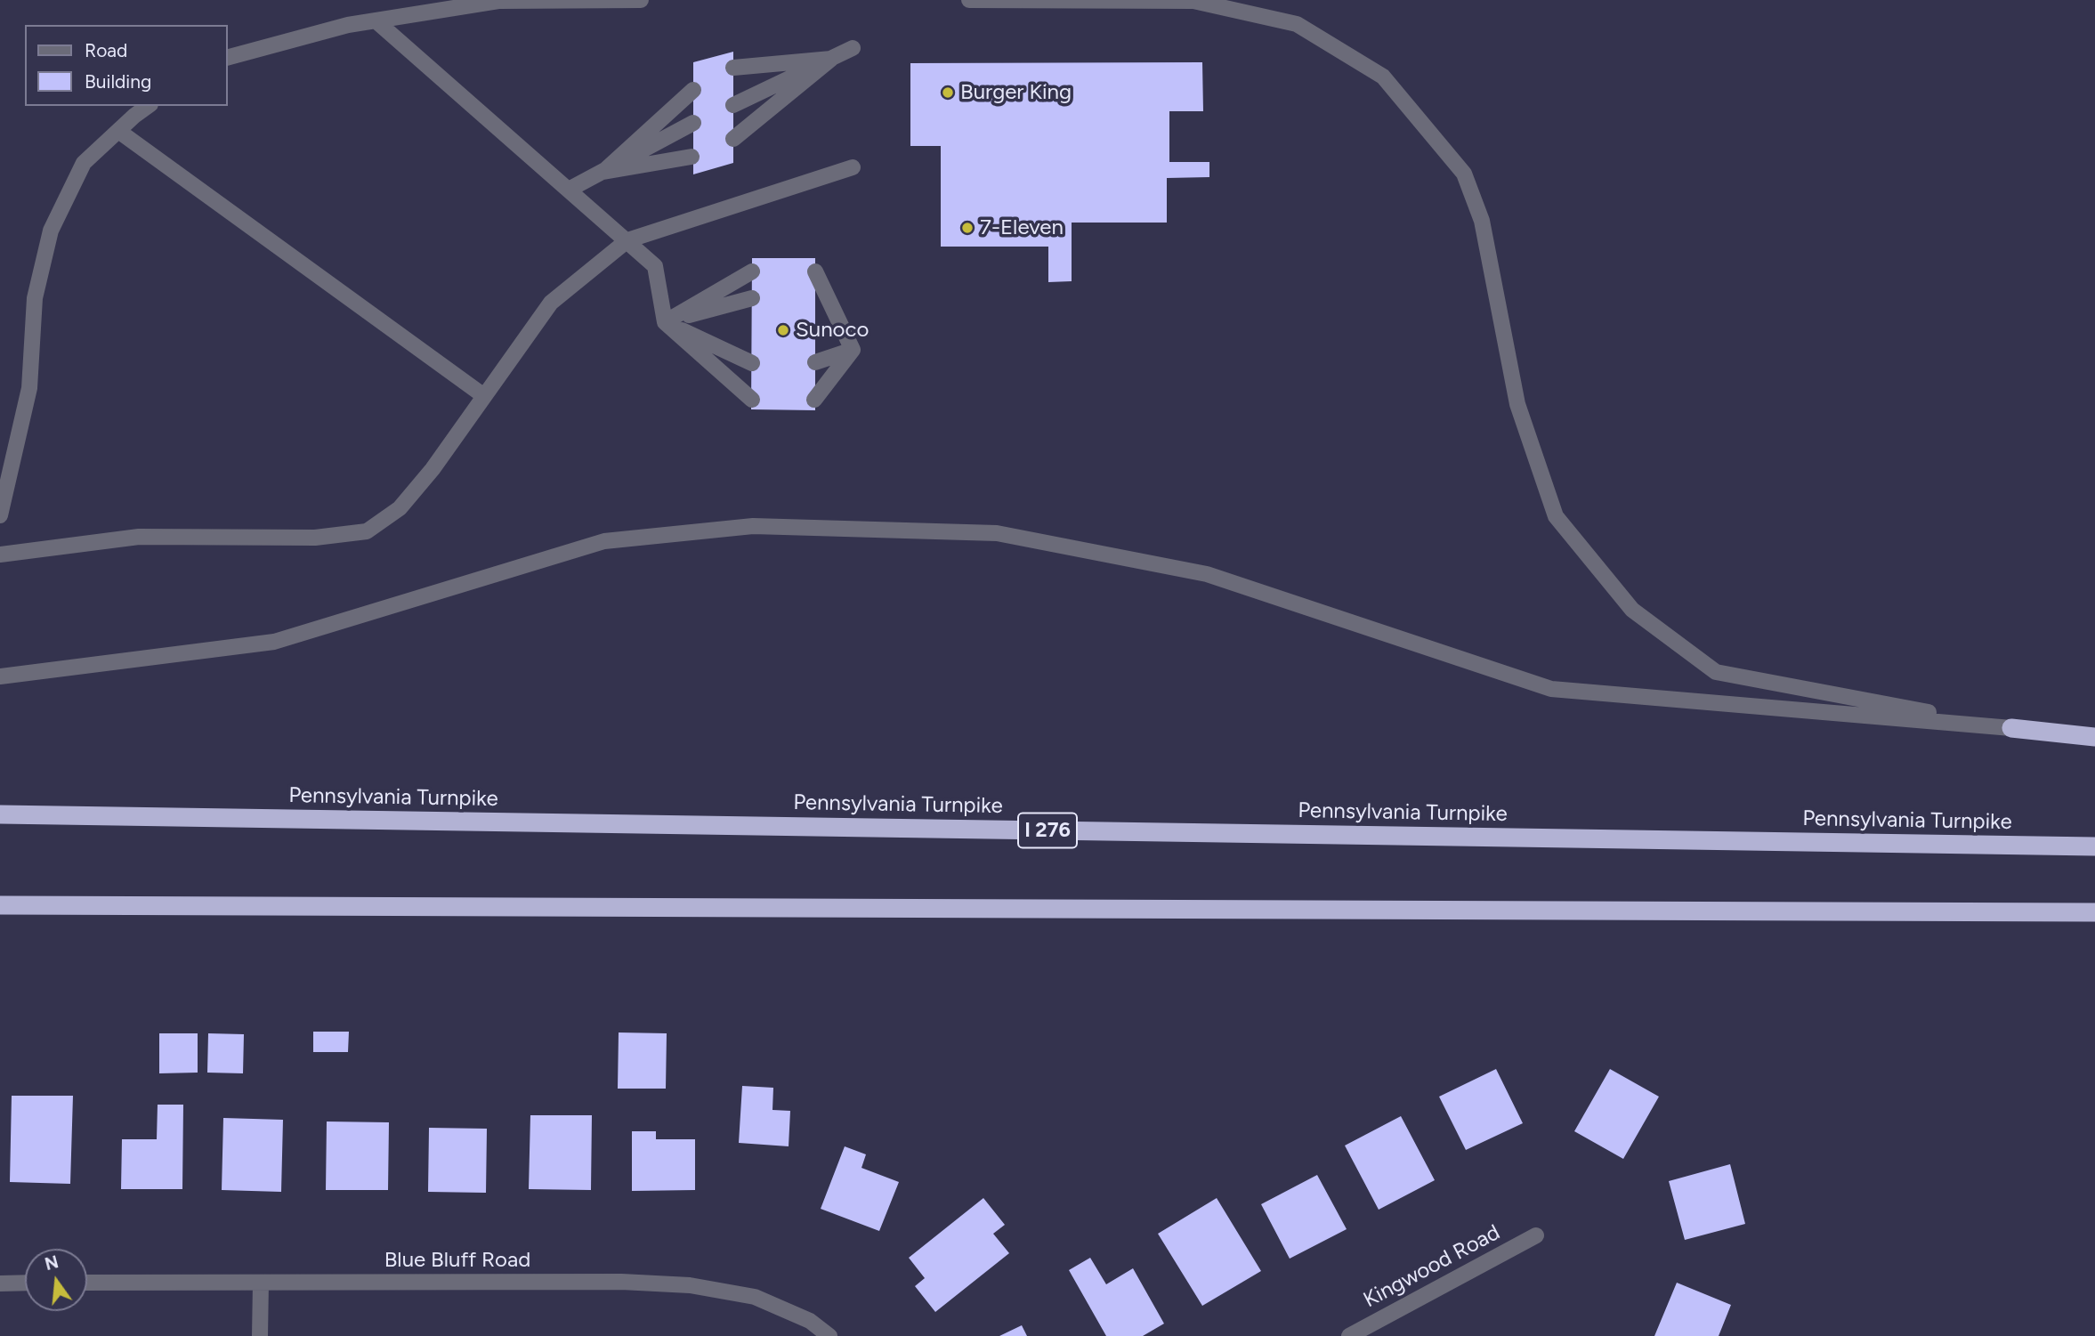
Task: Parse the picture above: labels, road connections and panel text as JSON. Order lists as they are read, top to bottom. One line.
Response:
{"streets":{"highway":["Pennsylvania Turnpike","I 276"],"street":["Blue Bluff Road","Kingwood Road"]},"places":["Burger King","7-Eleven","Sunoco"],"legend":["Road","Building"],"north":"top"}
